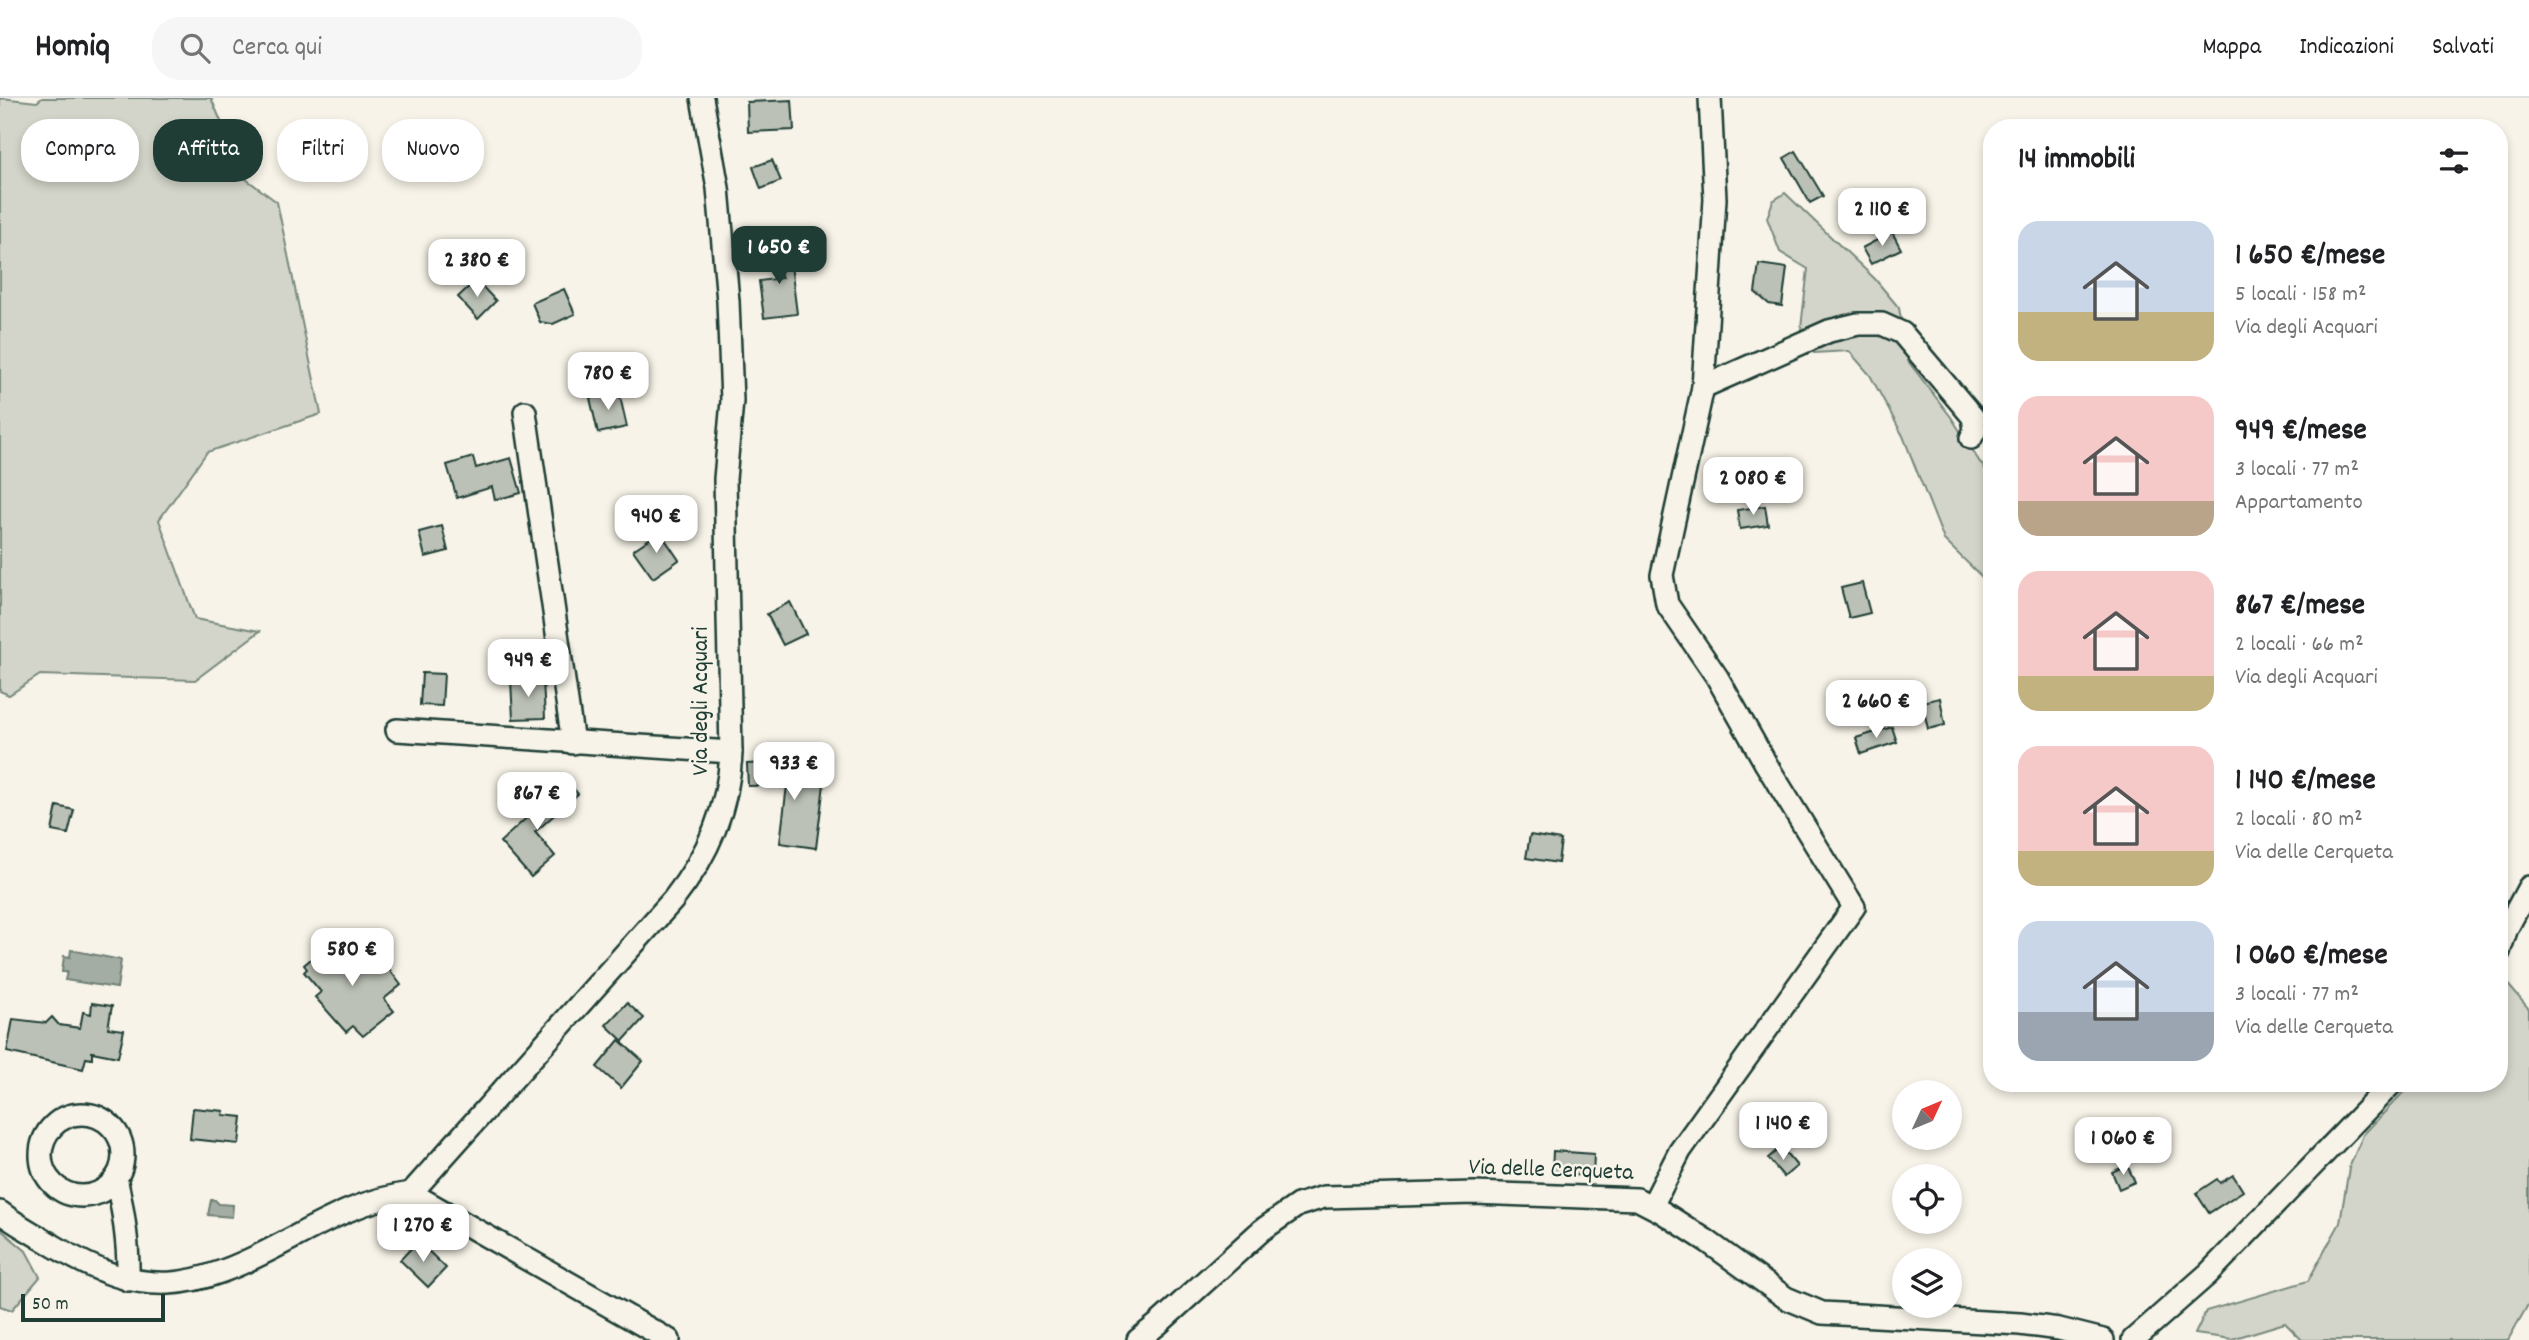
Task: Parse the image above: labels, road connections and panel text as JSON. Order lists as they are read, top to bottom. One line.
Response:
{"streets":{"street":["Via degli Acquari","Via delle Cerqueta"]},"scale_bar":"50 m","north":"top right","page":{"header":"Homiq","search":"Cerca qui","nav":["Mappa","Indicazioni","Salvati"],"chip":["Compra","Affitta","Filtri","Nuovo"],"heading":"14 immobili","price":["2 110 €","1 650 €","2 380 €","780 €","2 080 €","940 €","949 €","2 660 €","933 €","867 €","580 €","1 140 €","1 060 €","1 270 €"],"list":[{"name":"1 650 €/mese","note":"5 locali · 158 m² · Via degli Acquari"},{"name":"949 €/mese","note":"3 locali · 77 m² · Appartamento"},{"name":"867 €/mese","note":"2 locali · 66 m² · Via degli Acquari"},{"name":"1 140 €/mese","note":"2 locali · 80 m² · Via delle Cerqueta"},{"name":"1 060 €/mese","note":"3 locali · 77 m² · Via delle Cerqueta"}],"scale":"50 m"}}
